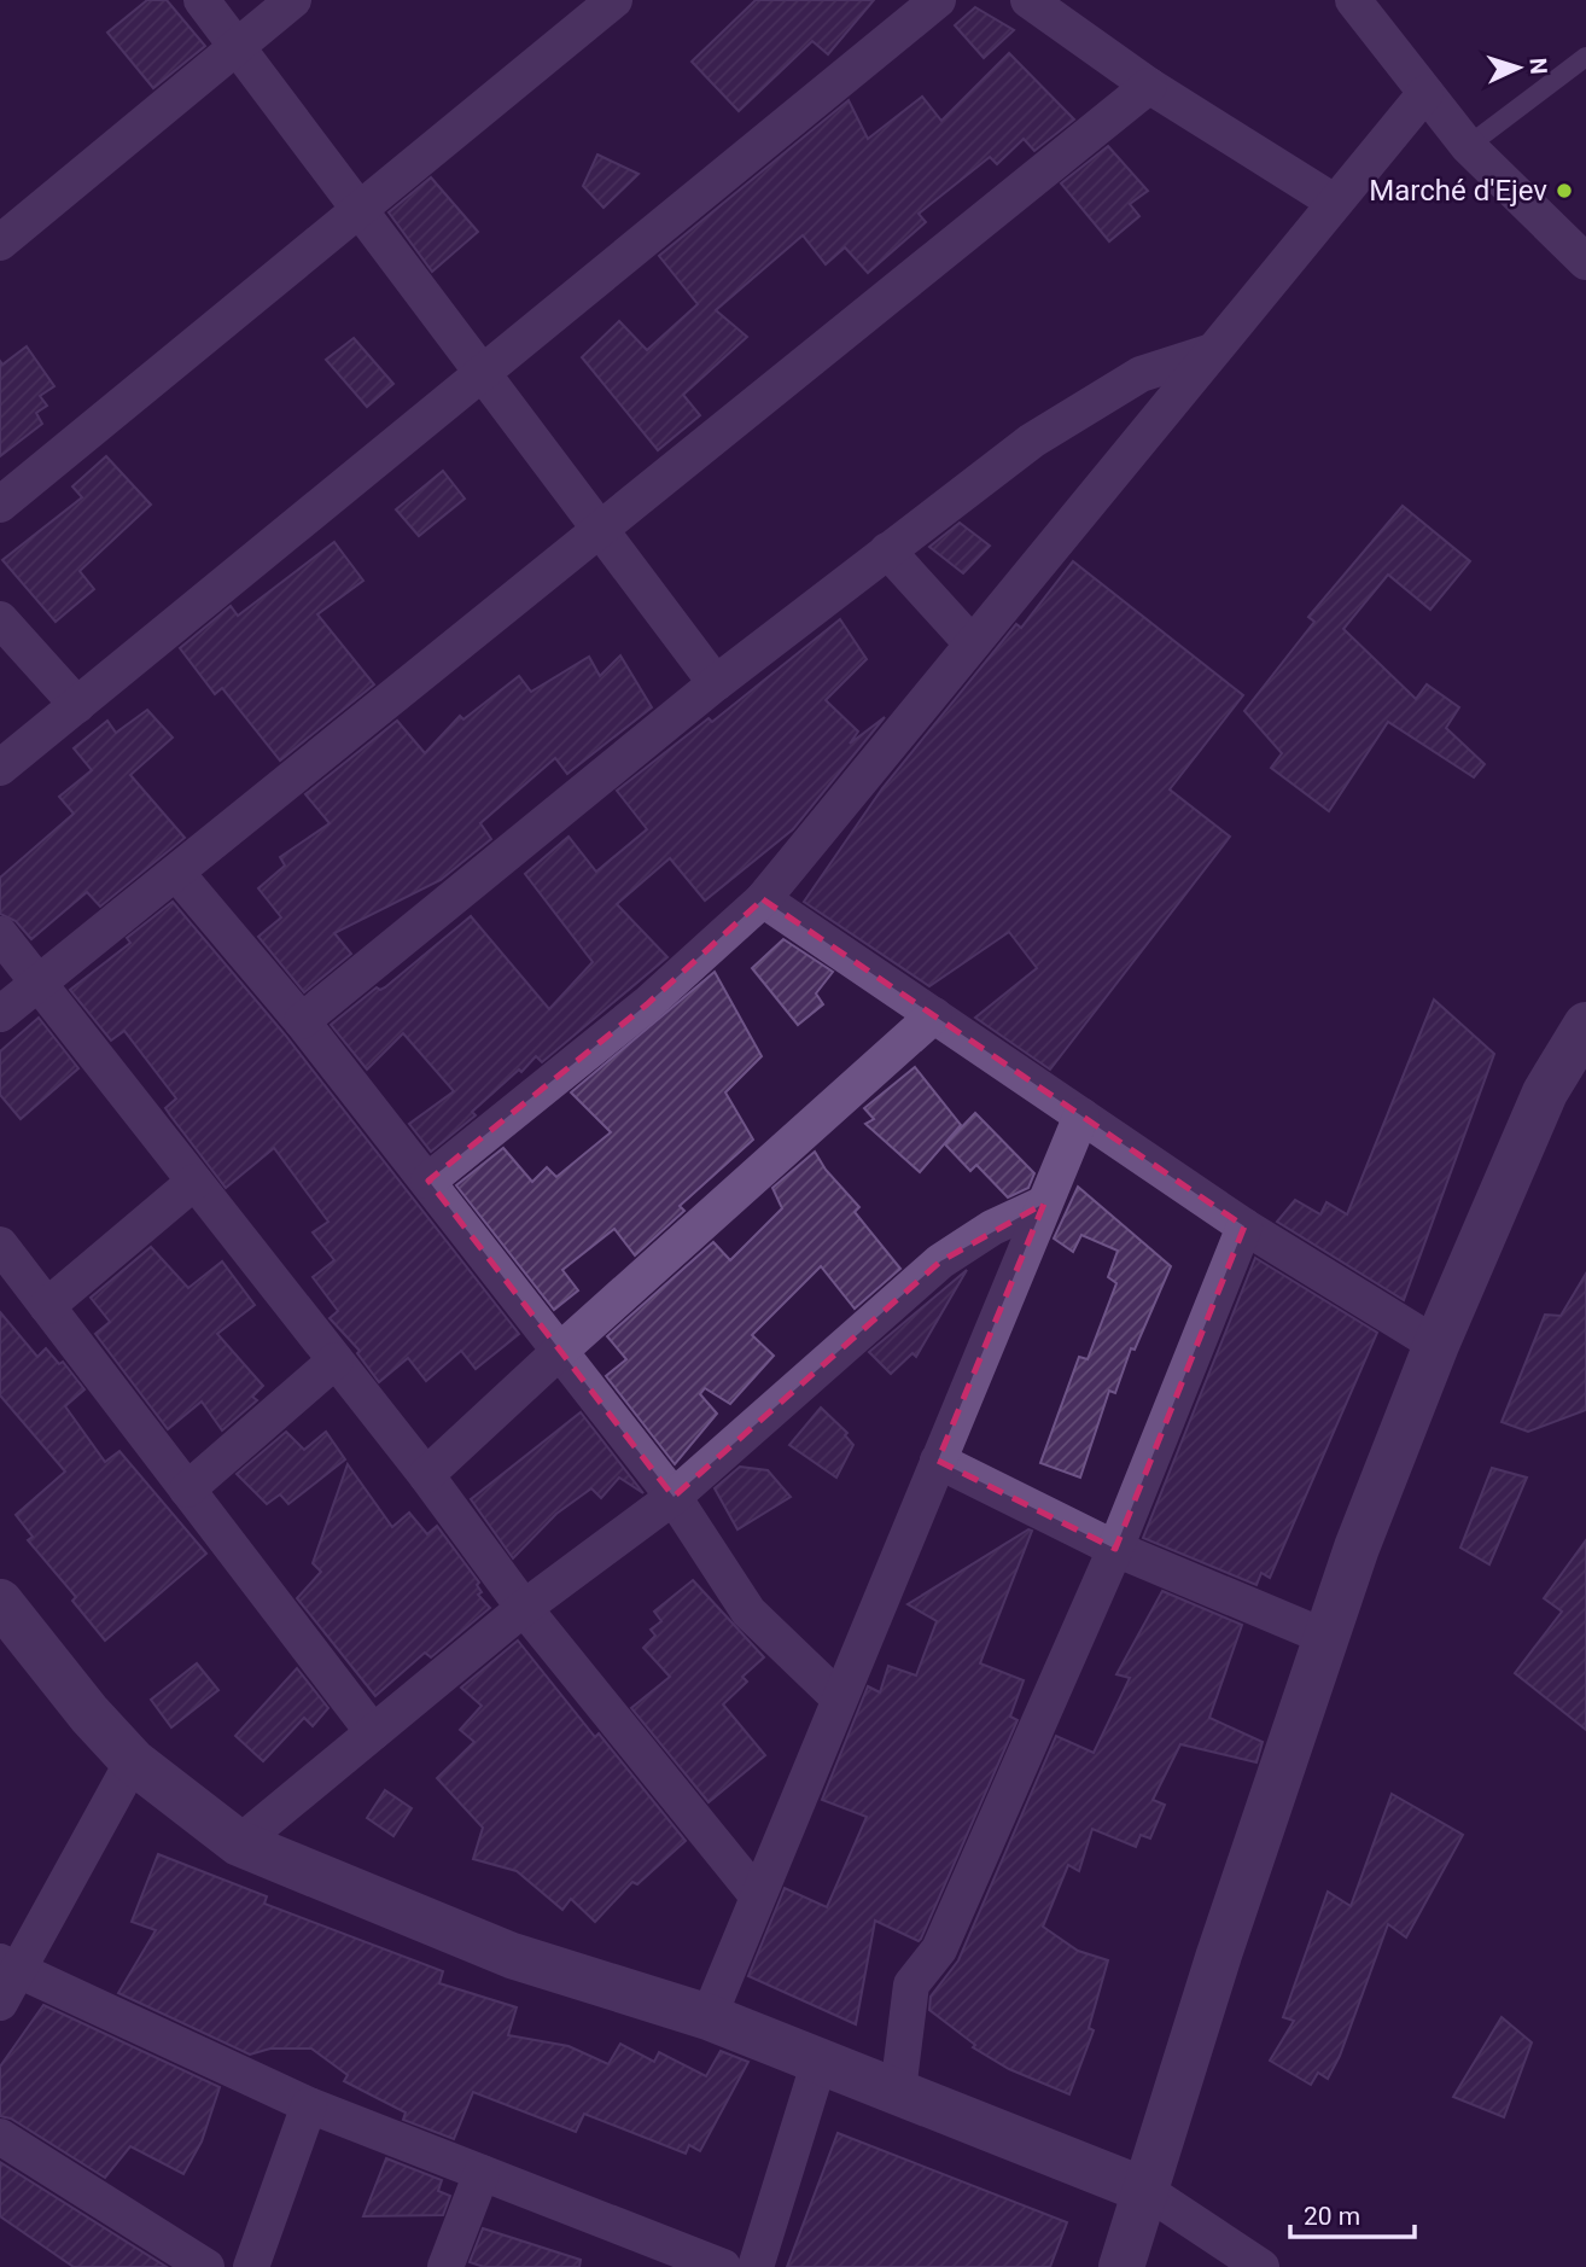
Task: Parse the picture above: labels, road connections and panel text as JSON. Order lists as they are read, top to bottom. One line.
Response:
{"places":["Marché d'Ejev"],"scale_bar":"20 m","north":"right"}
